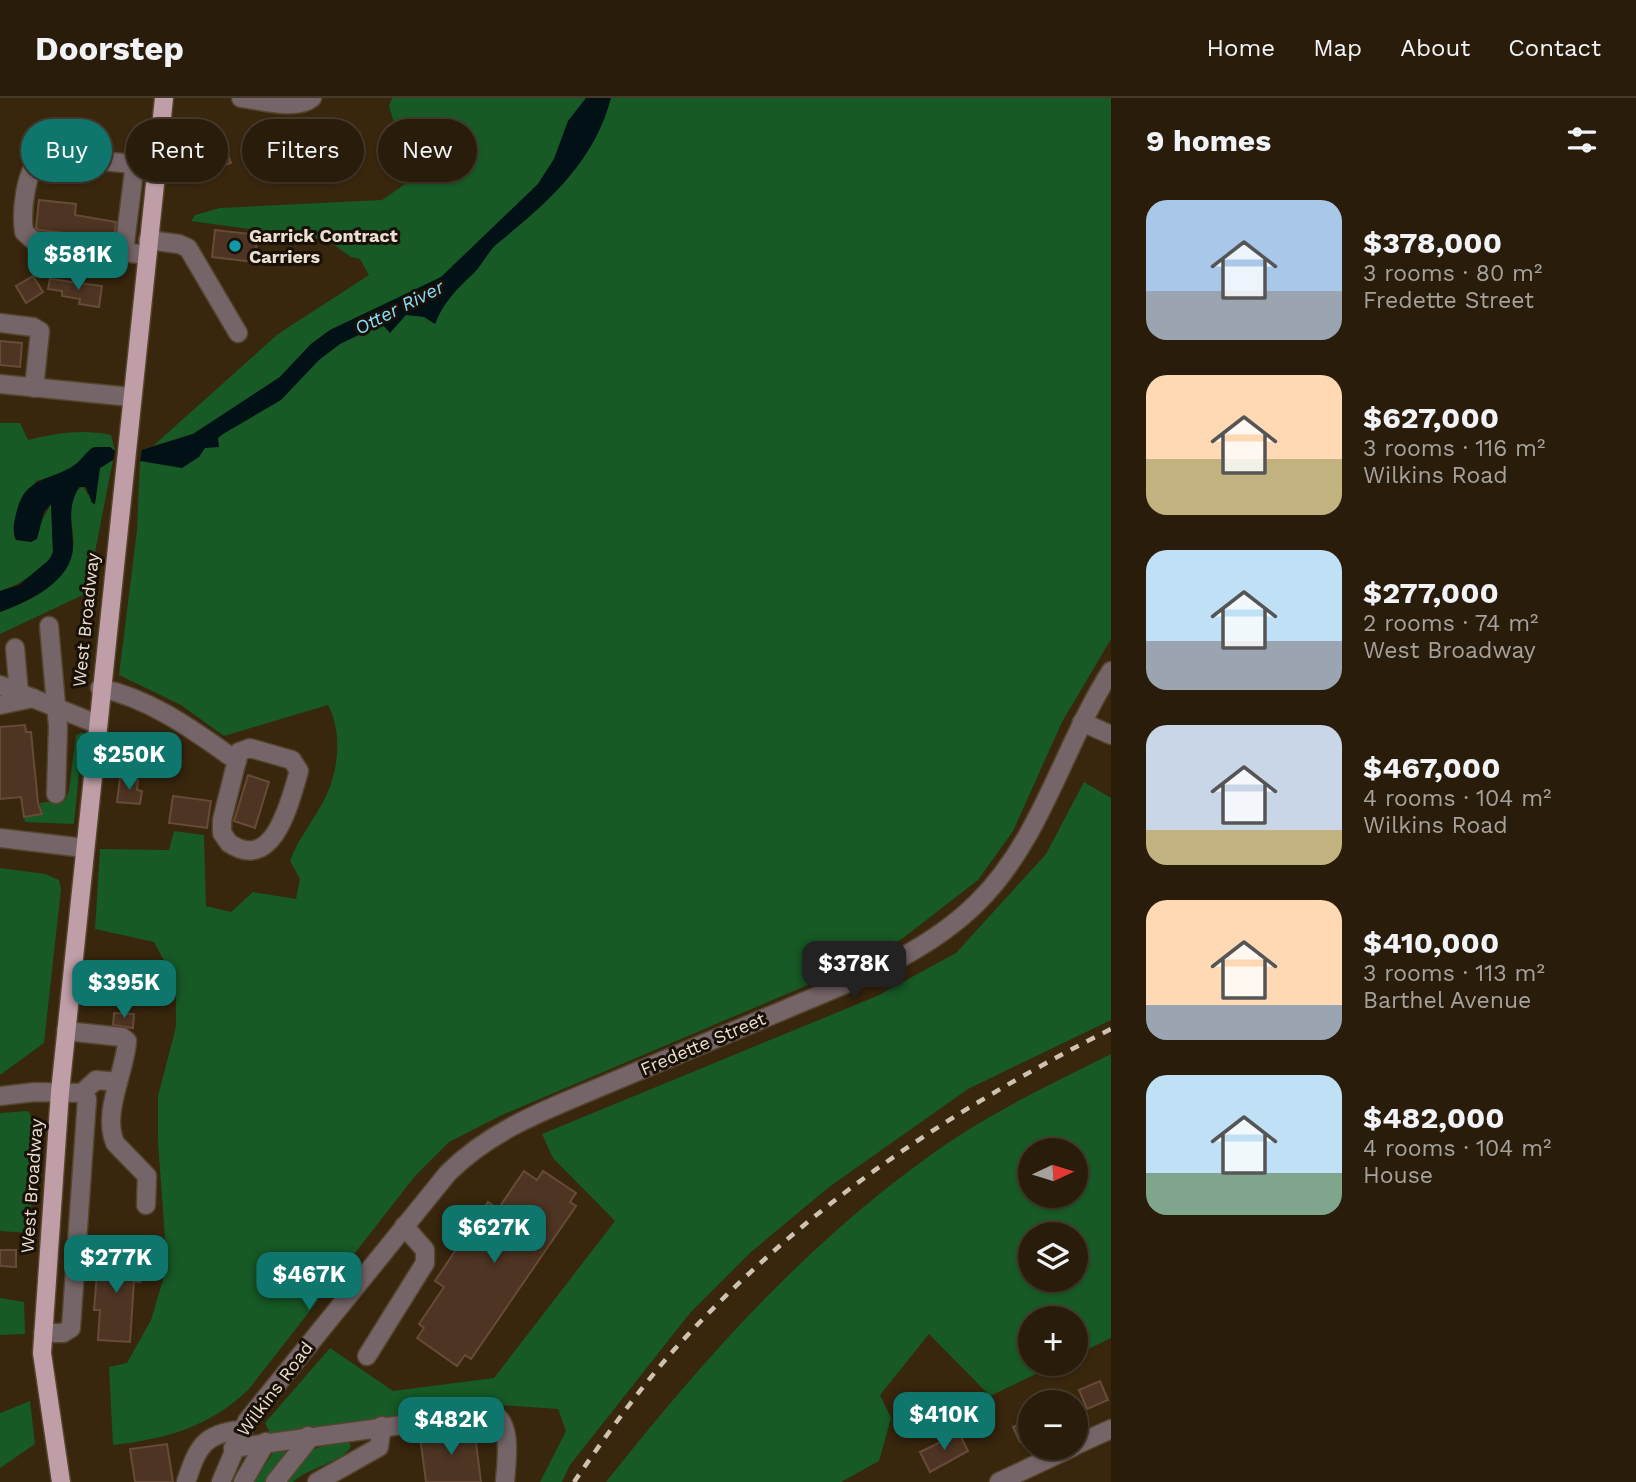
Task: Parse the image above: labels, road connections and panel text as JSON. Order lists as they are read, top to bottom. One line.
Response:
{"streets":{"main road":["West Broadway"],"street":["Fredette Street","Wilkins Road"]},"crossings":[["Fredette Street","Wilkins Road"]],"water":["Otter River"],"places":["Garrick Contract Carriers"],"north":"right","page":{"header":"Doorstep","nav":["Home","Map","About","Contact"],"heading":"9 homes","chip":["Buy","Rent","Filters","New"],"list":[{"name":"$378,000","note":"3 rooms · 80 m² · Fredette Street"},{"name":"$627,000","note":"3 rooms · 116 m² · Wilkins Road"},{"name":"$277,000","note":"2 rooms · 74 m² · West Broadway"},{"name":"$467,000","note":"4 rooms · 104 m² · Wilkins Road"},{"name":"$410,000","note":"3 rooms · 113 m² · Barthel Avenue"},{"name":"$482,000","note":"4 rooms · 104 m² · House"}],"price":["$581K","$250K","$378K","$395K","$627K","$277K","$467K","$410K","$482K"],"map_buttons":["+","−"]}}
